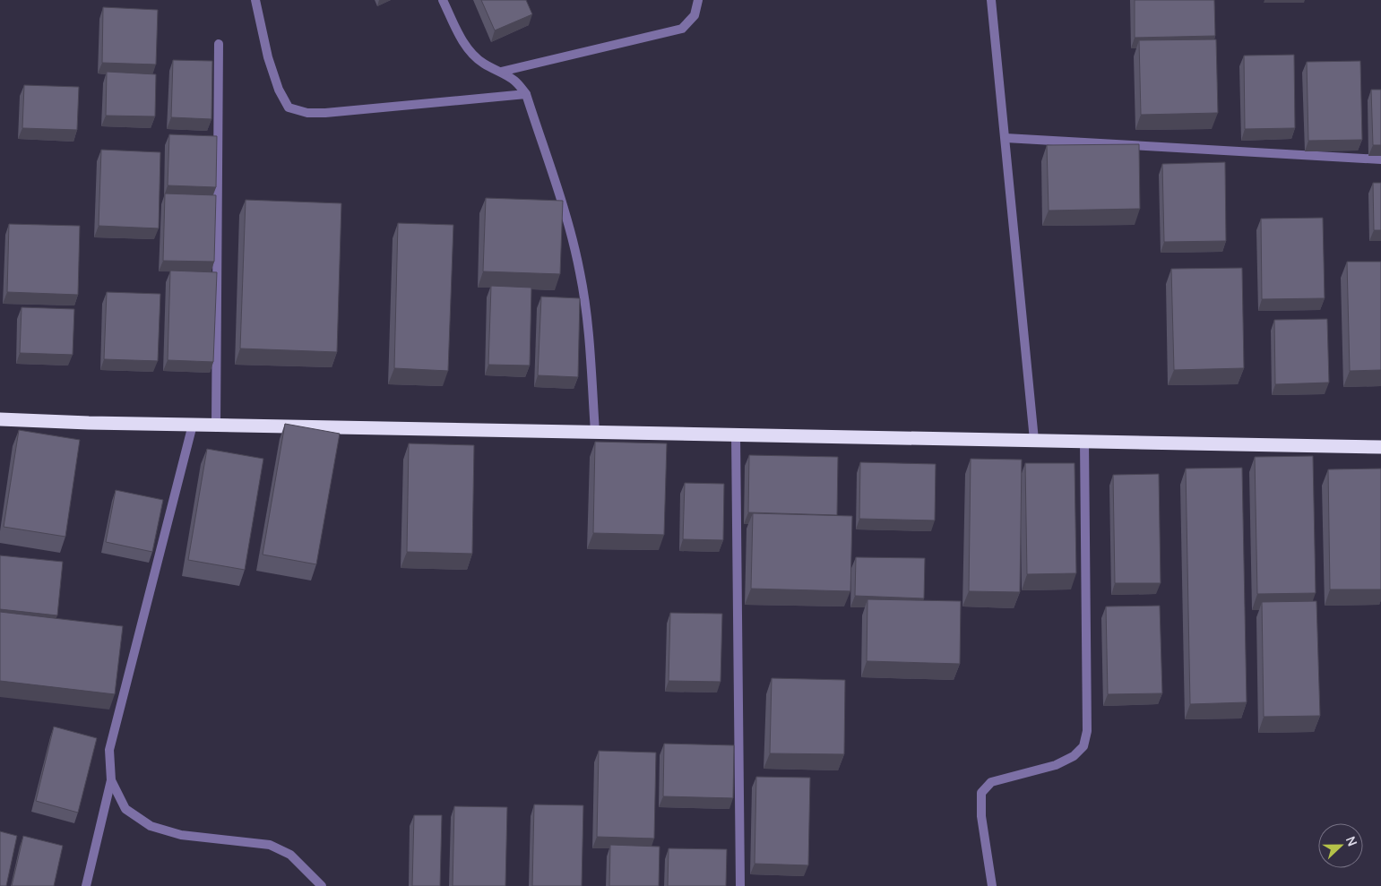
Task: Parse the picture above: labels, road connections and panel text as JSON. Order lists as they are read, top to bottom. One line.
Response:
{"north":"right"}
